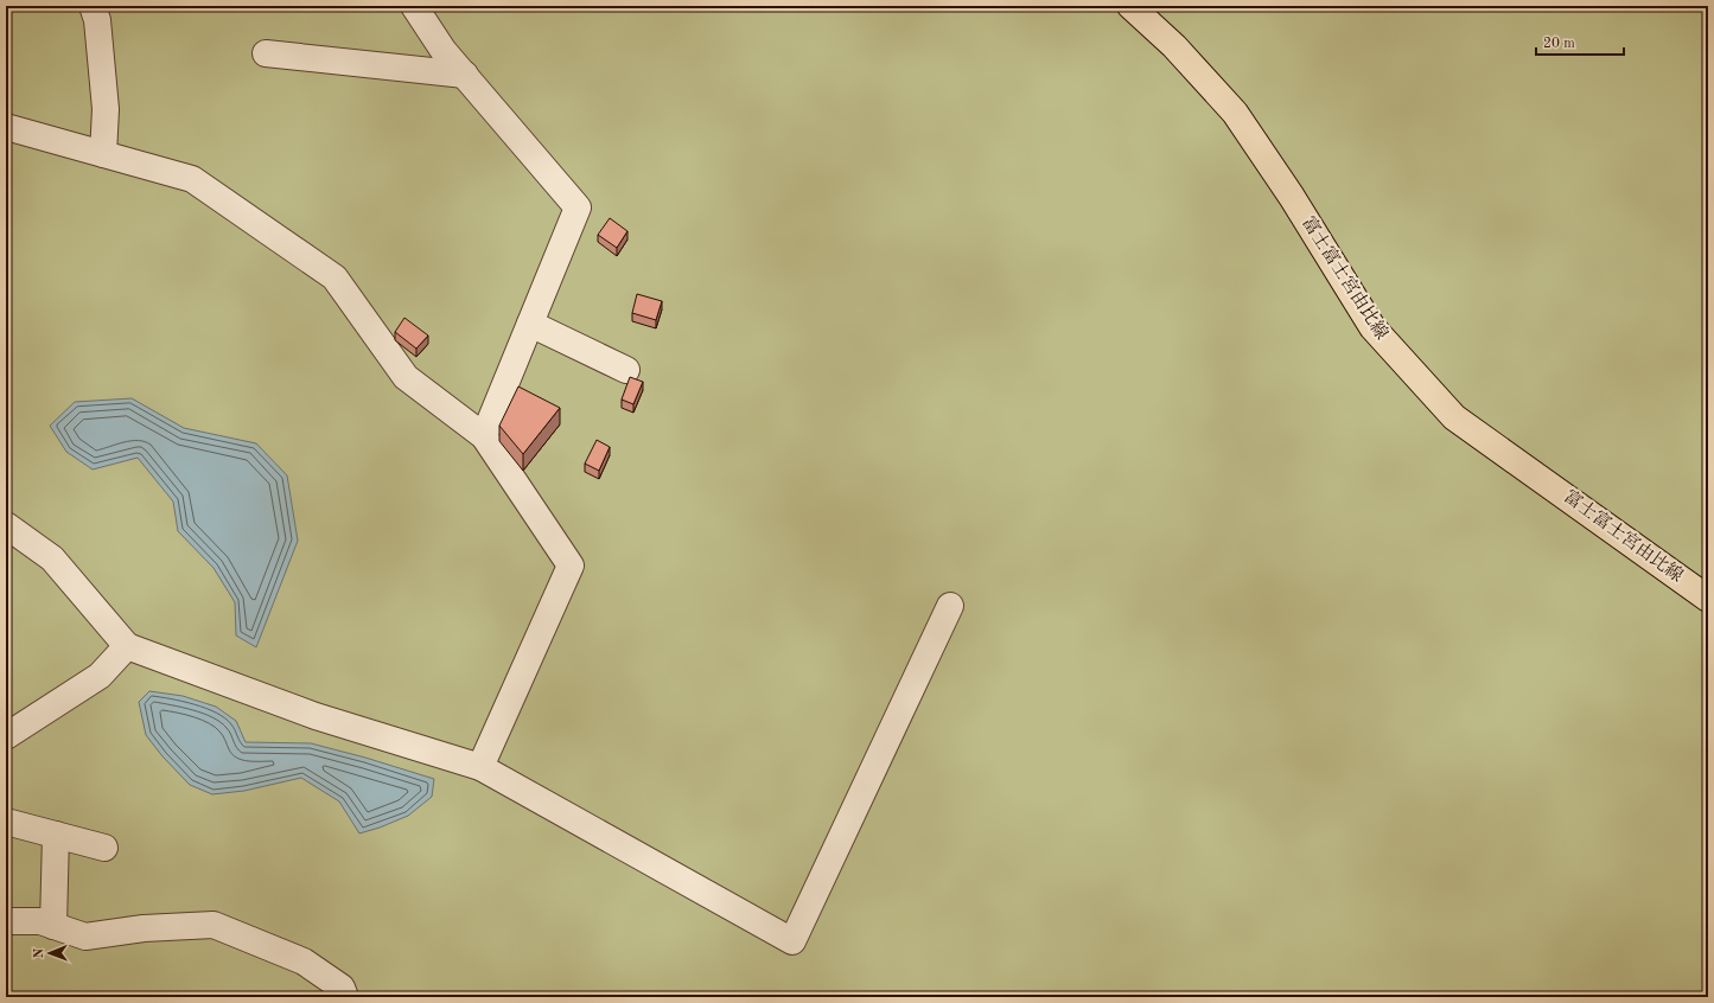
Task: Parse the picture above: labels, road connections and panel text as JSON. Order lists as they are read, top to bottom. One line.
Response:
{"streets":{"main road":["富士富士宮由比線"]},"scale_bar":"20 m","north":"left"}
